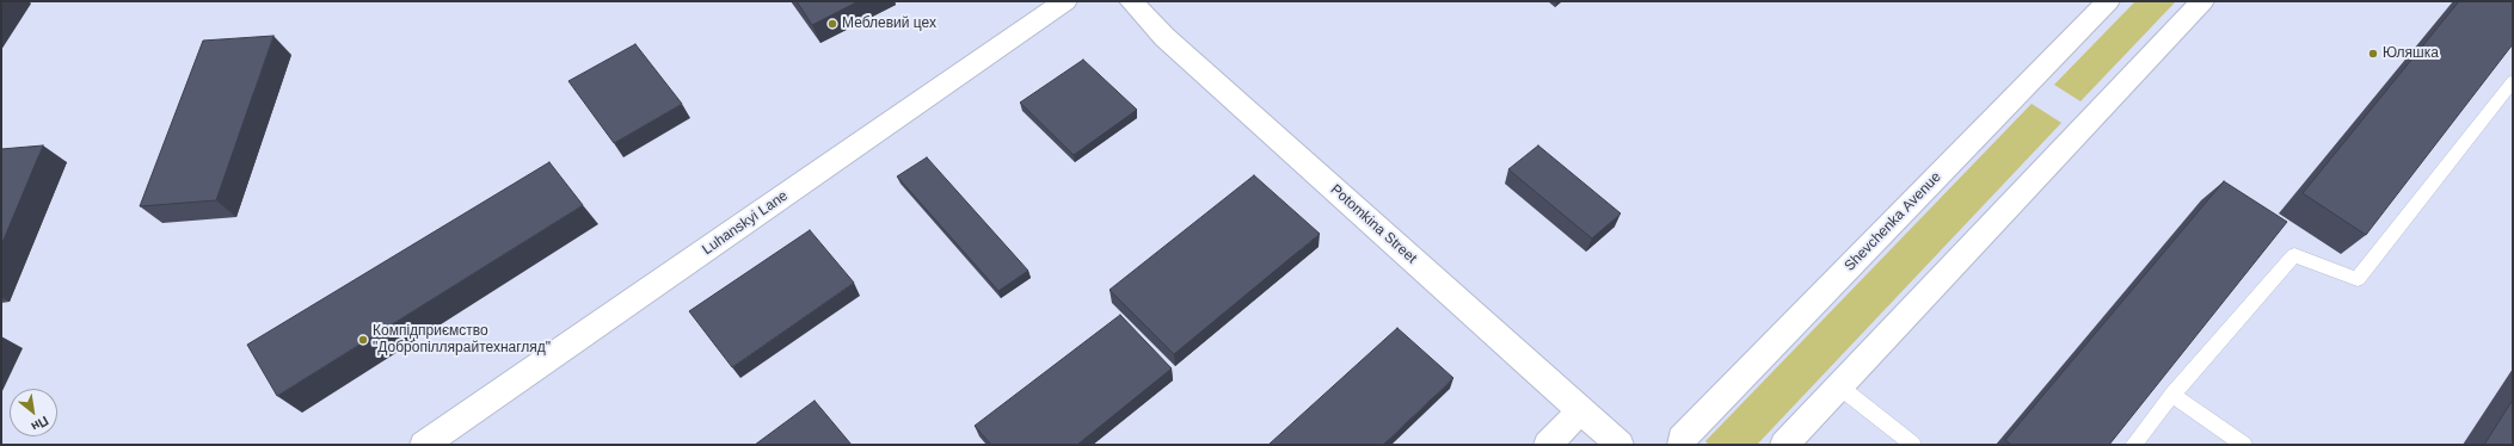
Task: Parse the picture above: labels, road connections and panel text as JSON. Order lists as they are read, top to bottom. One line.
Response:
{"streets":{"street":["Shevchenka Avenue","Luhanskyi Lane","Potomkina Street"]},"places":["Меблевий цех","Юляшка","Компідприємство \"Добропіллярайтехнагляд\""],"north":"bottom right"}
